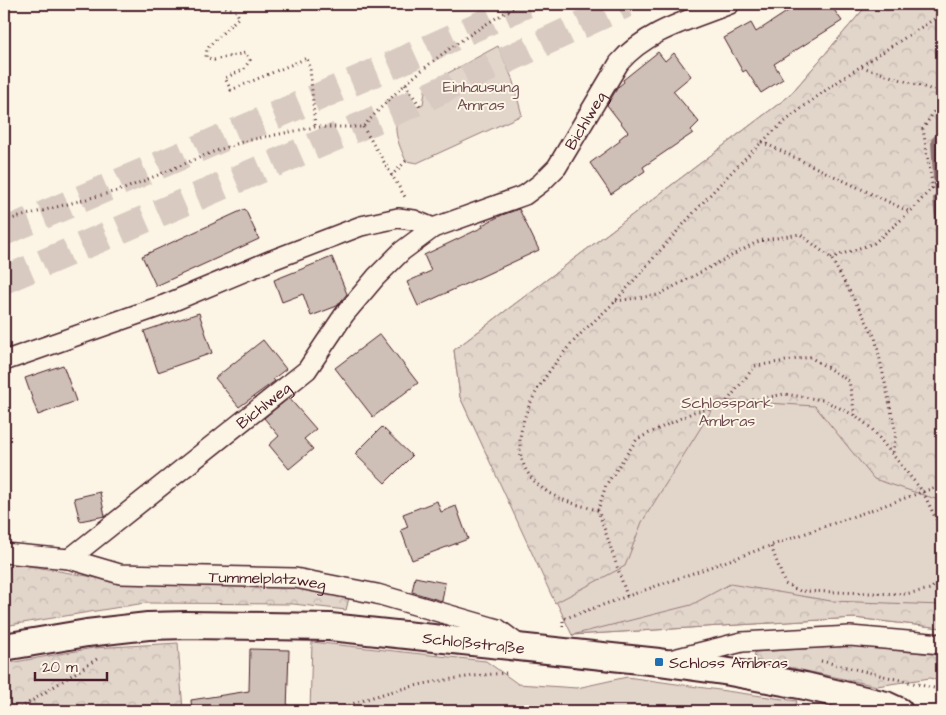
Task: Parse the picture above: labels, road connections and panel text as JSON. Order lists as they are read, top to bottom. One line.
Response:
{"streets":{"main road":["Schloßstraße"],"street":["Bichlweg","Tummelplatzweg"]},"crossings":[["Bichlweg","Tummelplatzweg"],["Tummelplatzweg","Schloßstraße"]],"parks":["Einhausung Amras","Schlosspark Ambras"],"places":{"transit":["Schloss Ambras"]},"scale_bar":"20 m"}
